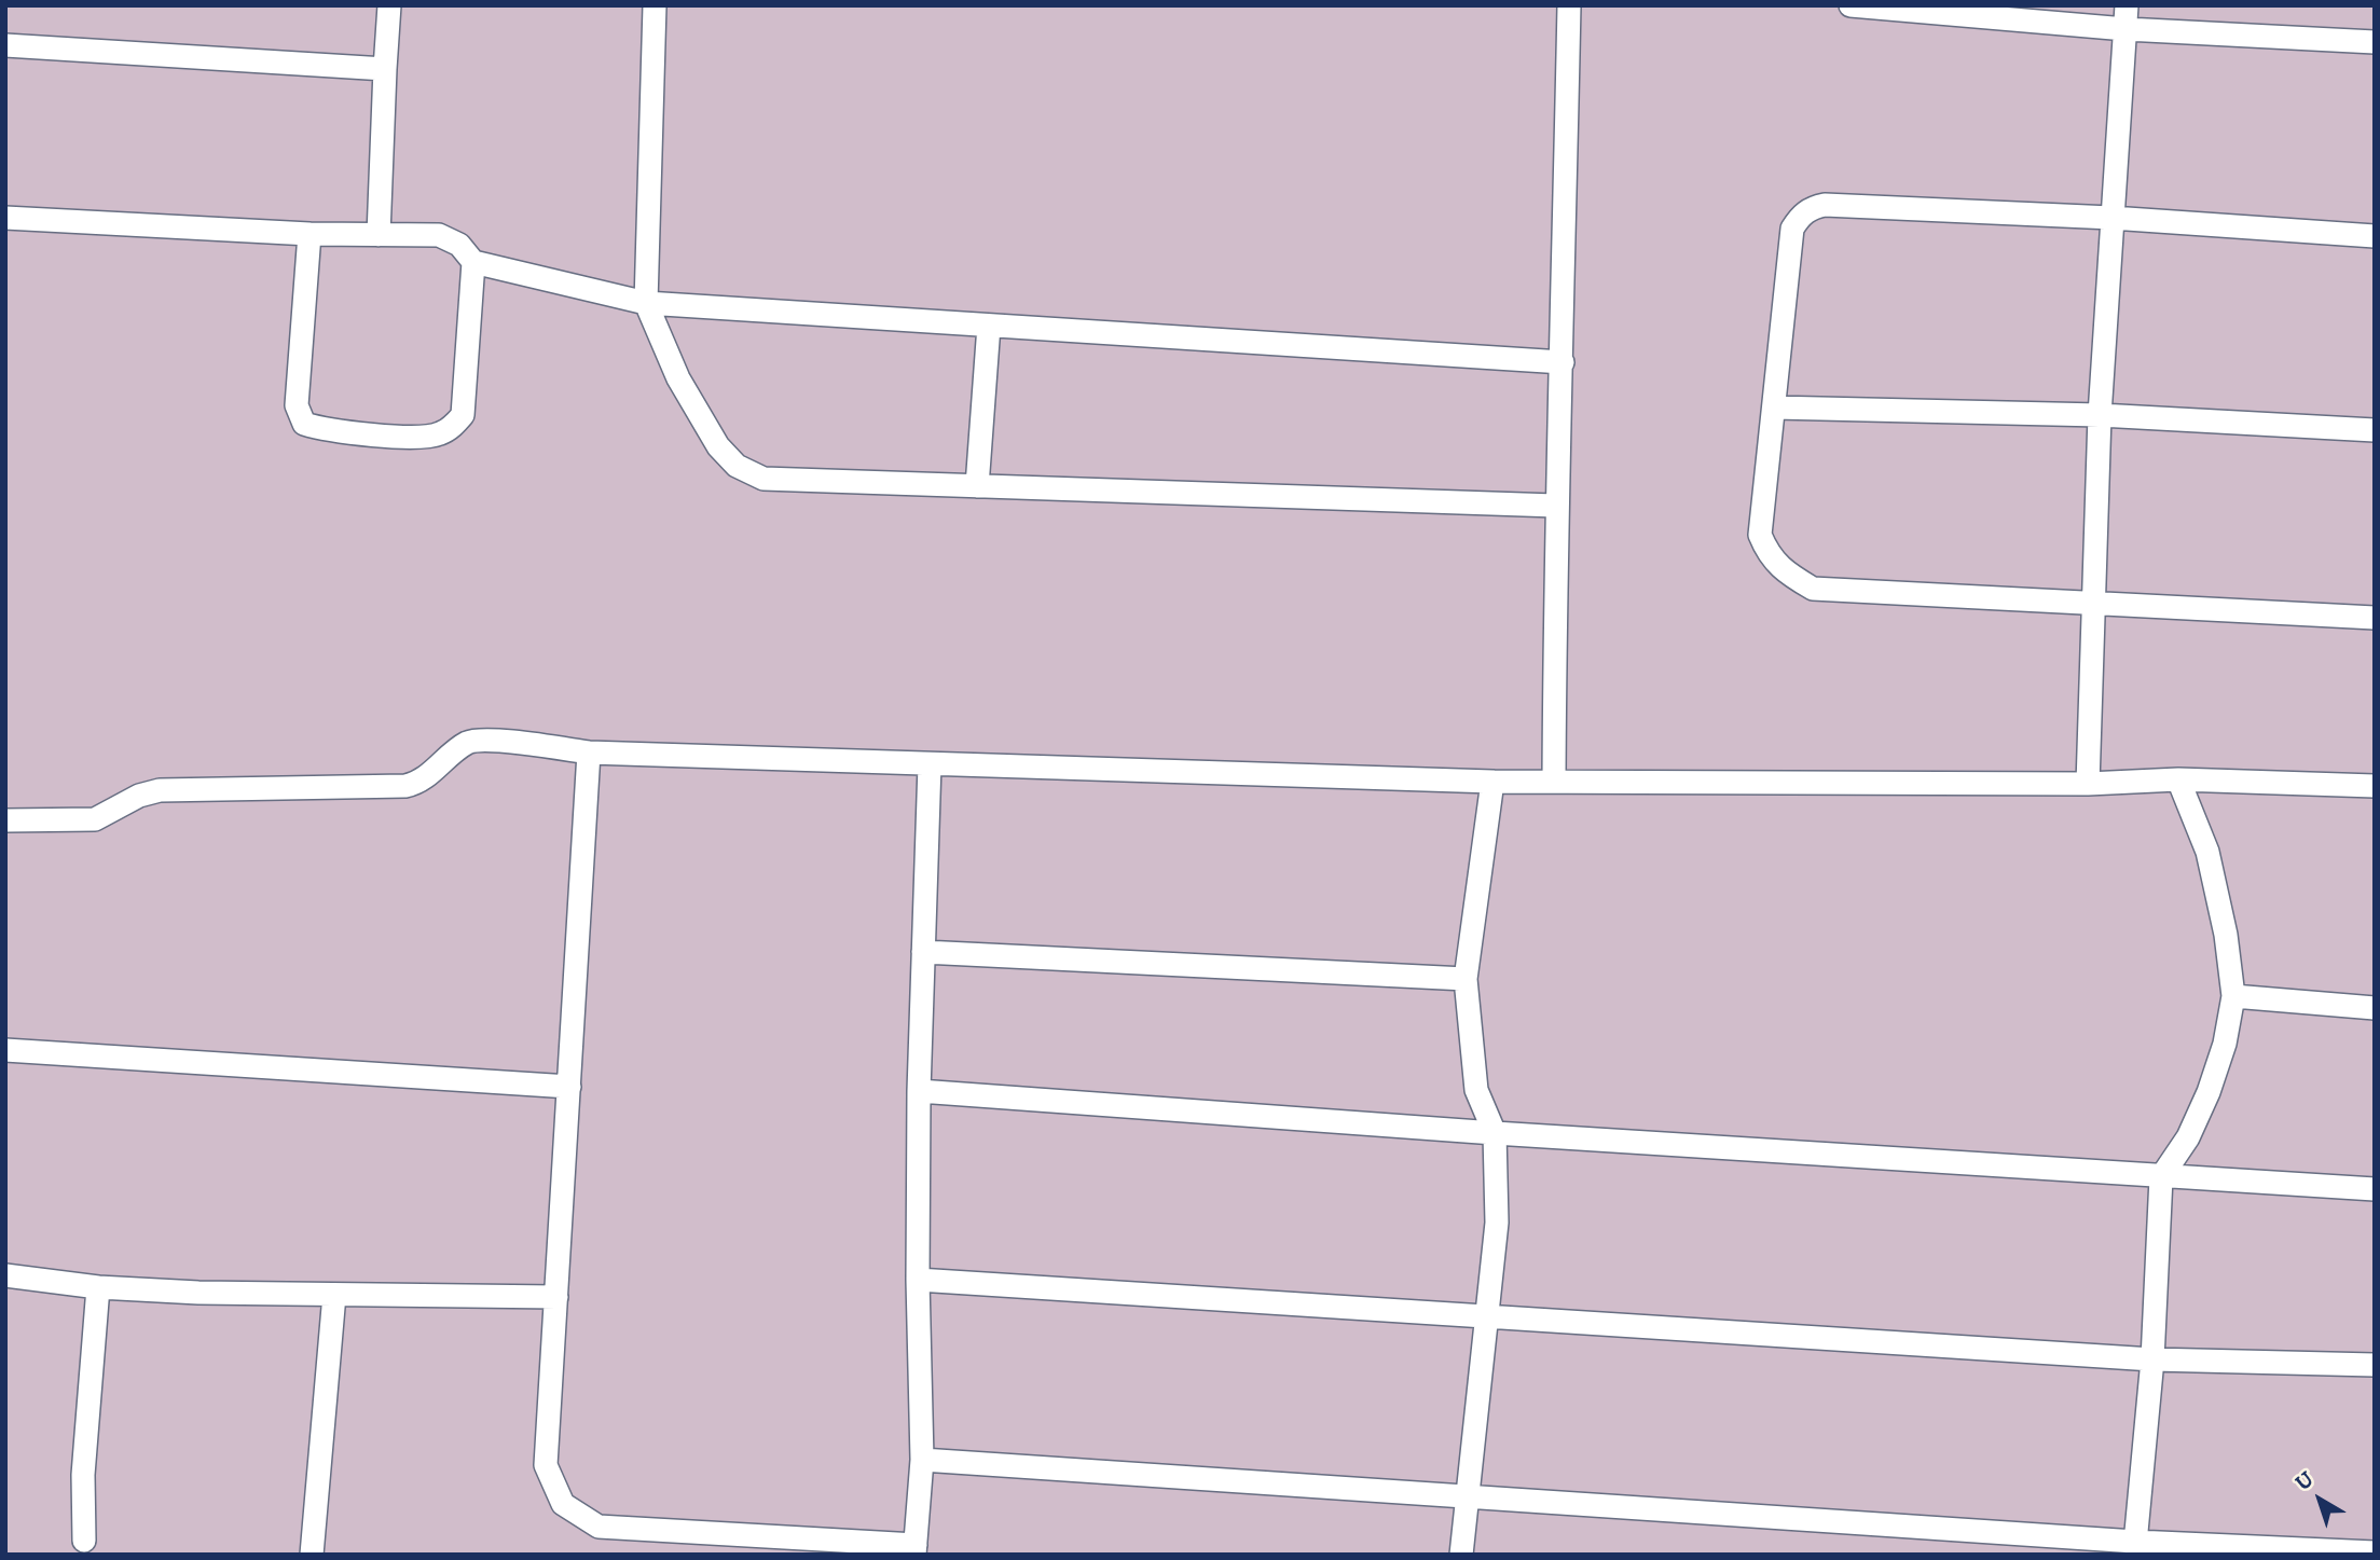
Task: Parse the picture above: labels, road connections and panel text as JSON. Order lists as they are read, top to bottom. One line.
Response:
{"north":"top left"}
